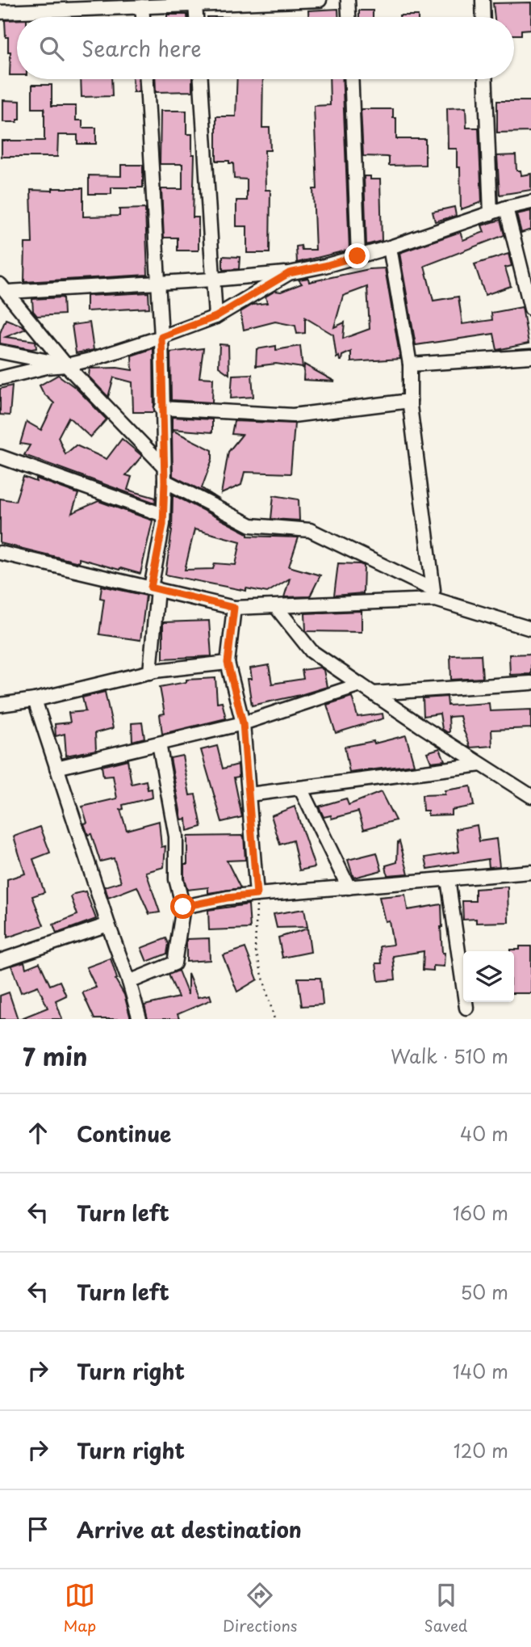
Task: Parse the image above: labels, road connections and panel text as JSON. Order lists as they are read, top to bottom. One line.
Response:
{"page":{"search":"Search here","heading":["7 min","Walk · 510 m"],"list":[["Continue","40 m"],["Turn left","160 m"],["Turn left","50 m"],["Turn right","140 m"],["Turn right","120 m"],"Arrive at destination"],"nav":["Map","Directions","Saved"]}}
